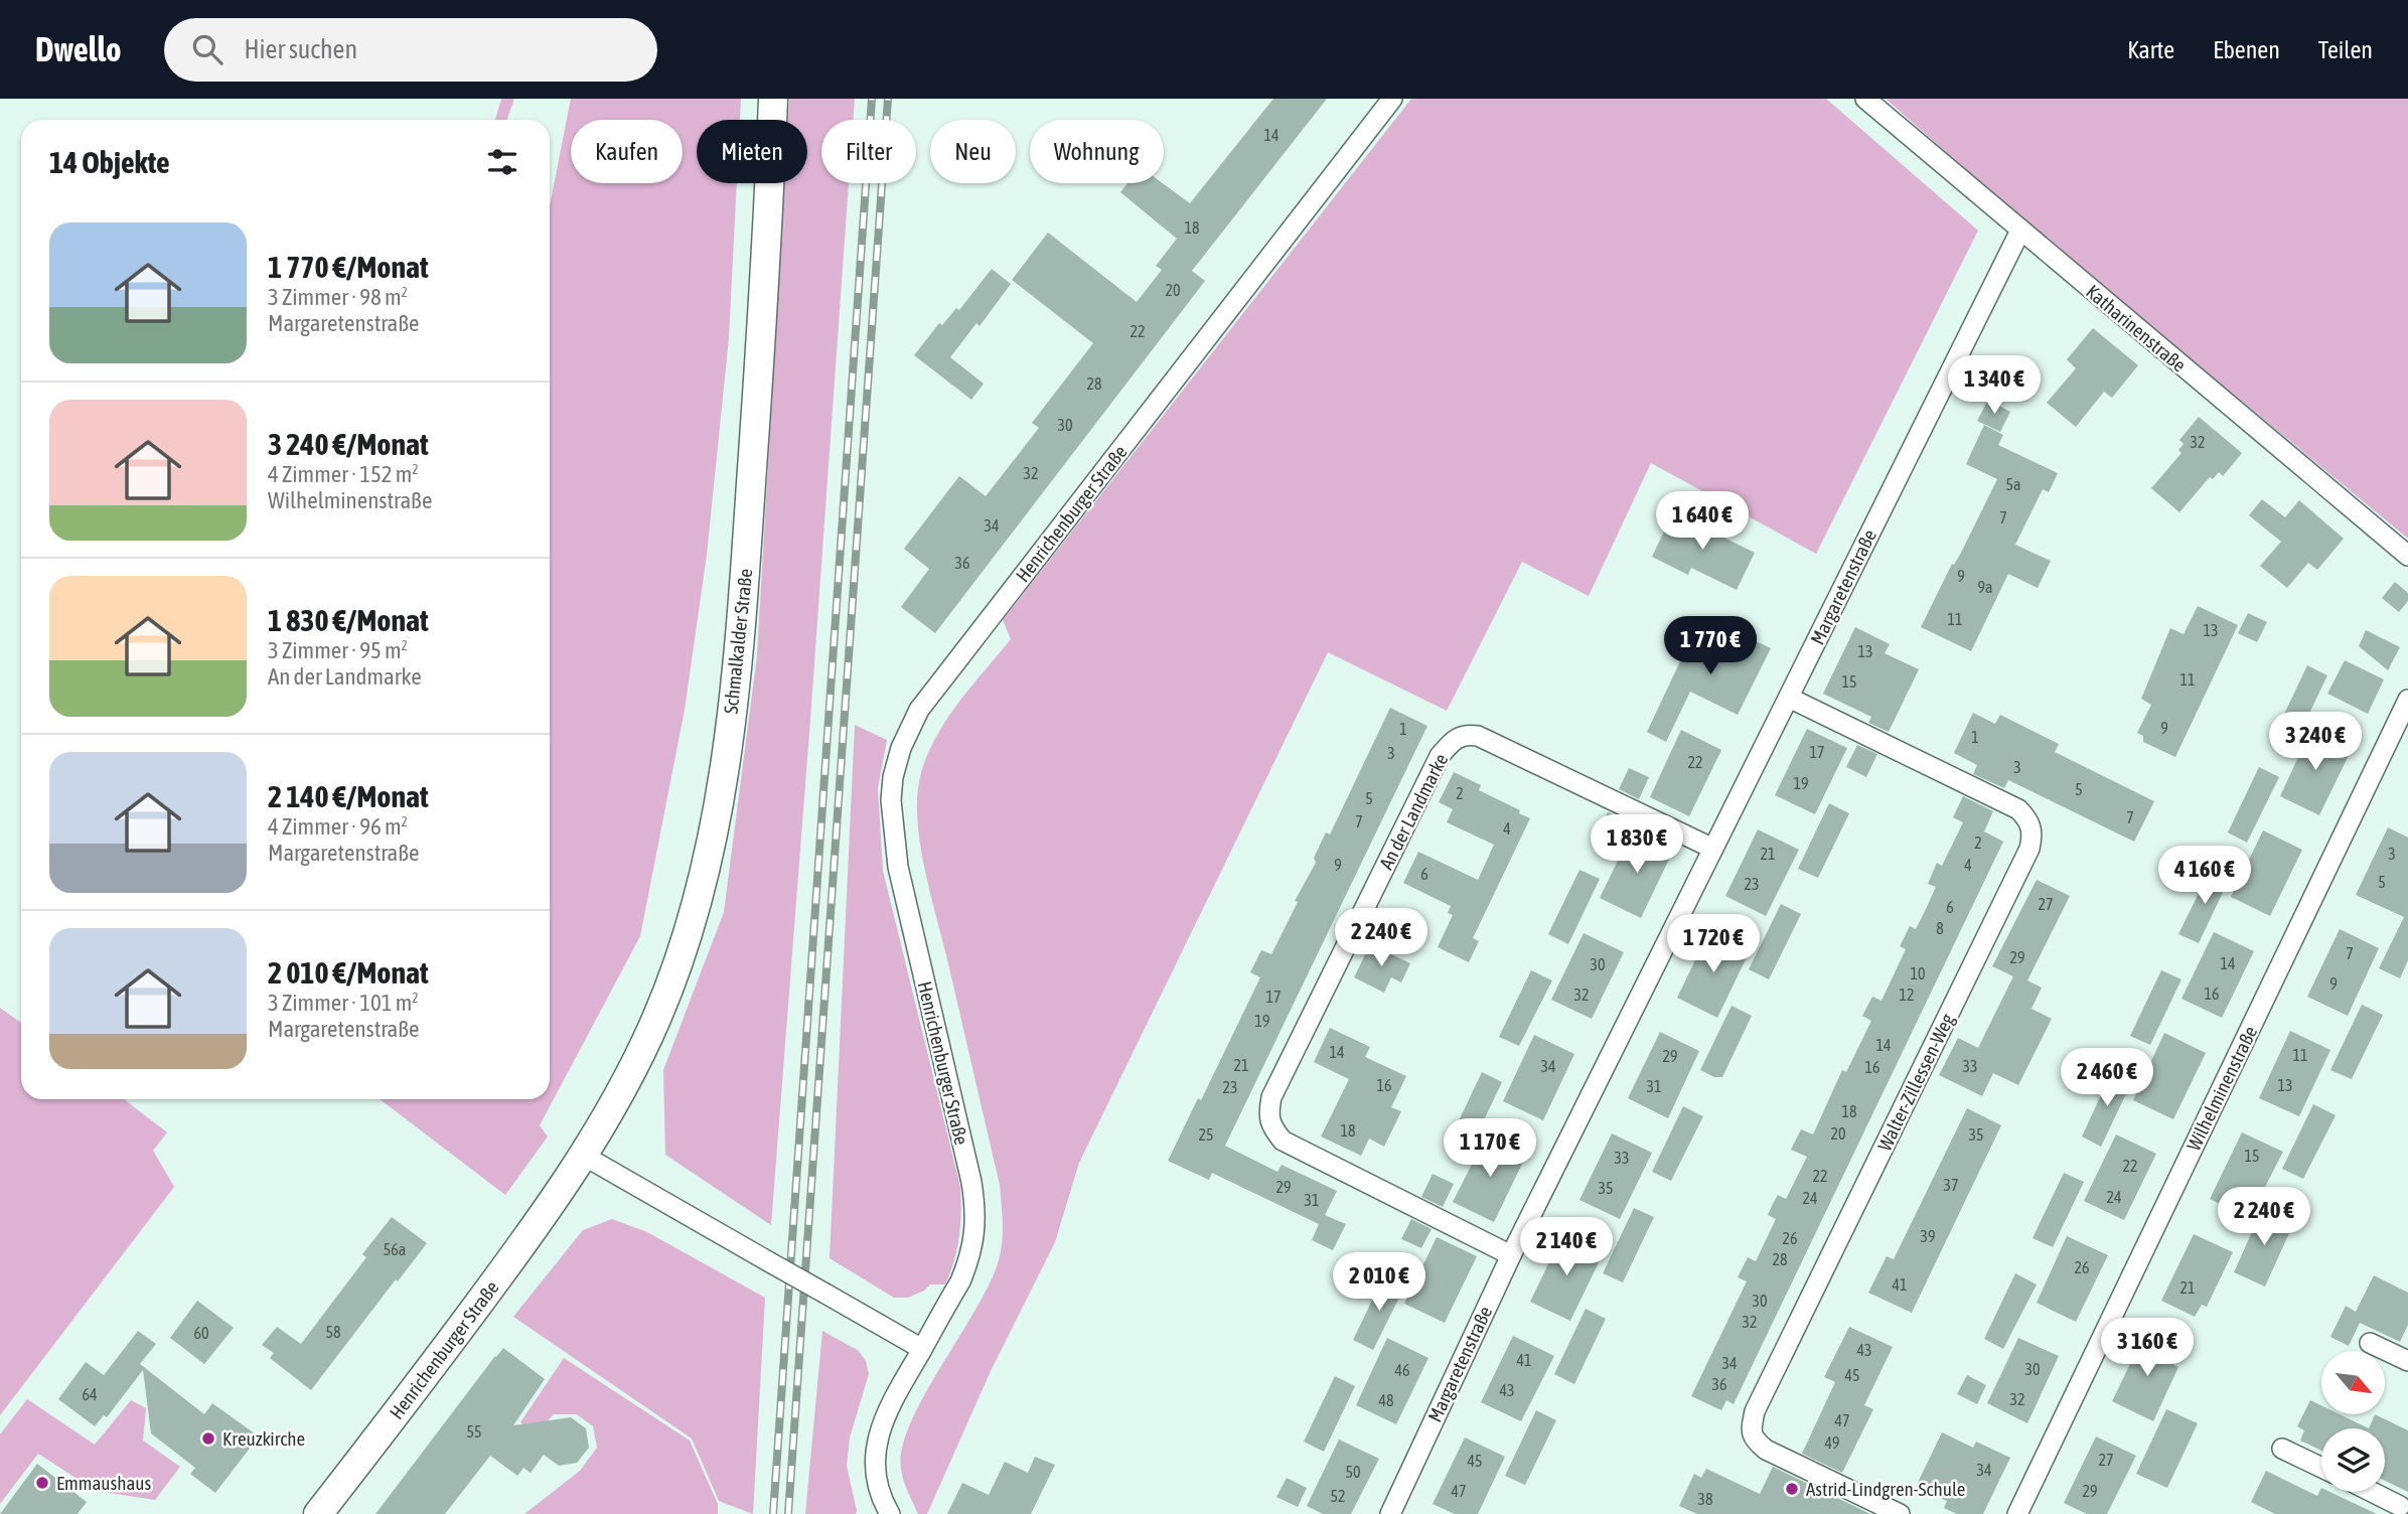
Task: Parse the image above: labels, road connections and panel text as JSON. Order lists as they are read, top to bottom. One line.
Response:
{"streets":{"main road":["Henrichenburger Straße","Schmalkalder Straße"],"street":["Katharinenstraße","Margaretenstraße","An der Landmarke","Walter-Zillessen-Weg","Wilhelminenstraße"]},"crossings":[["Katharinenstraße","Margaretenstraße"],["Henrichenburger Straße","Schmalkalder Straße"],["Margaretenstraße","An der Landmarke"],["Margaretenstraße","Walter-Zillessen-Weg"]],"places":["Kreuzkirche","Emmaushaus","Astrid-Lindgren-Schule"],"house_numbers":["14","18","20","22","28","30","32","32","5a","7","34","36","9","9a","11","13","13","11","15","9","1","1","17","3","22","3","19","5","2","5","7","7","4","2","21","3","9","4","6","5","23","27","6","8","7","29","14","30","10","9","16","32","12","17","19","14","14","11","29","21","34","33","16","16","13","31","23","18","18","20","25","35","15","33","22","22","37","29","35","24","24","31","39","26","56a","28","26","41","21","30","32","58","60","43","41","34","30","46","45","36","43","64","32","48","47","55","49","27","45","34","50","47","29","52","38"],"north":"bottom right","page":{"header":"Dwello","search":"Hier suchen","nav":["Karte","Ebenen","Teilen"],"chip":["Kaufen","Mieten","Filter","Neu","Wohnung"],"heading":"14 Objekte","list":[{"name":"1 770 €/Monat","note":"3 Zimmer · 98 m² · Margaretenstraße"},{"name":"3 240 €/Monat","note":"4 Zimmer · 152 m² · Wilhelminenstraße"},{"name":"1 830 €/Monat","note":"3 Zimmer · 95 m² · An der Landmarke"},{"name":"2 140 €/Monat","note":"4 Zimmer · 96 m² · Margaretenstraße"},{"name":"2 010 €/Monat","note":"3 Zimmer · 101 m² · Margaretenstraße"}],"price":["1 340 €","1 640 €","1 770 €","3 240 €","1 830 €","4 160 €","2 240 €","1 720 €","2 460 €","1 170 €","2 240 €","2 140 €","2 010 €","3 160 €"]}}
